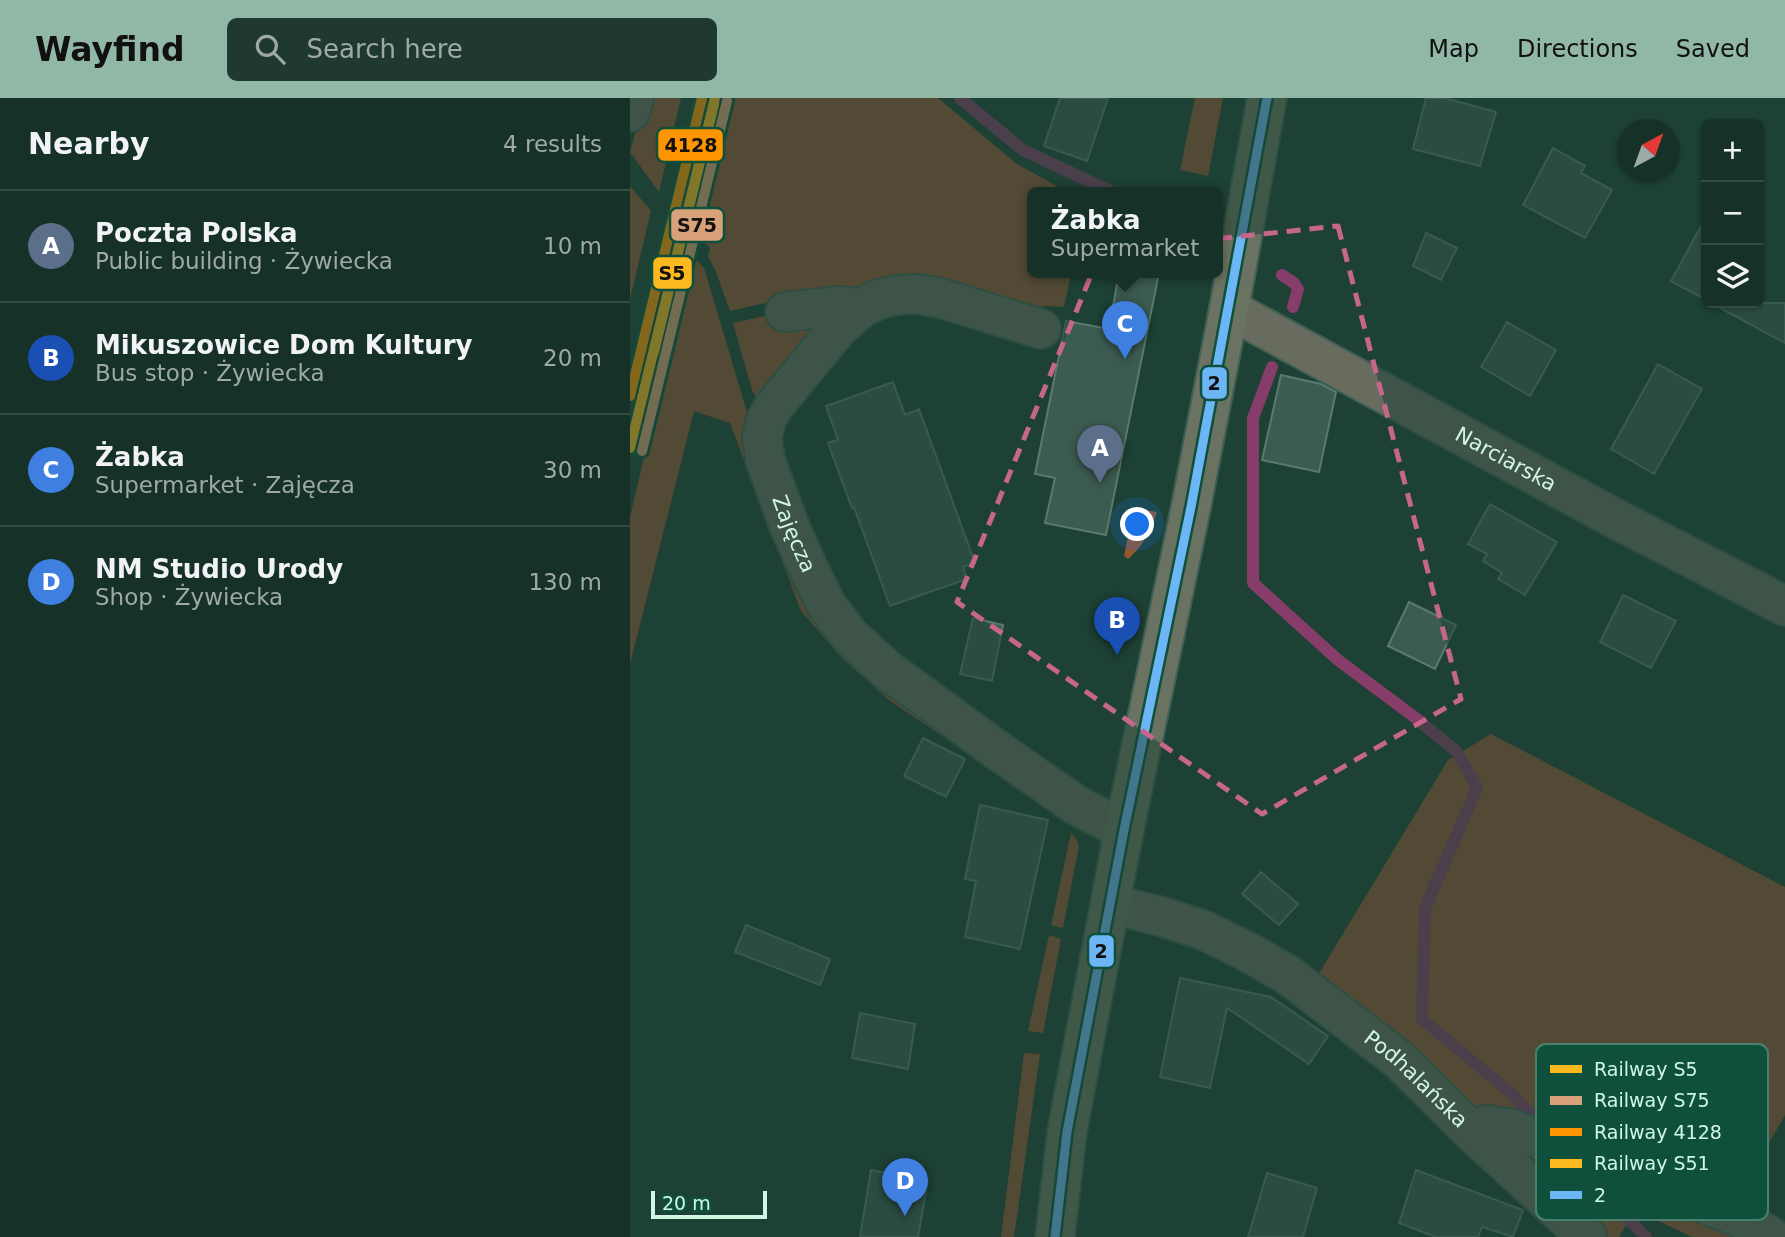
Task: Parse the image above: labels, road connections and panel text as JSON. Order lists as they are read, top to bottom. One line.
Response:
{"streets":{"street":["Narciarska","Zajęcza","Podhalańska"]},"lines":["rail line S5","rail line 4128","transit line 2","rail line S75","rail line S51"],"legend":["Railway S5","Railway S75","Railway 4128","Railway S51","2"],"scale_bar":"20 m","north":"top right","page":{"header":"Wayfind","search":"Search here","nav":["Map","Directions","Saved"],"heading":["Nearby","4 results"],"map_buttons":["+","−"],"popup":["Żabka","Supermarket"],"list":[{"mark":"A","name":"Poczta Polska","note":"Public building · Żywiecka","value":"10 m"},{"mark":"B","name":"Mikuszowice Dom Kultury","note":"Bus stop · Żywiecka","value":"20 m"},{"mark":"C","name":"Żabka","note":"Supermarket · Zajęcza","value":"30 m"},{"mark":"D","name":"NM Studio Urody","note":"Shop · Żywiecka","value":"130 m"}],"pins":["C","A","B","D"],"scale":"20 m"}}
